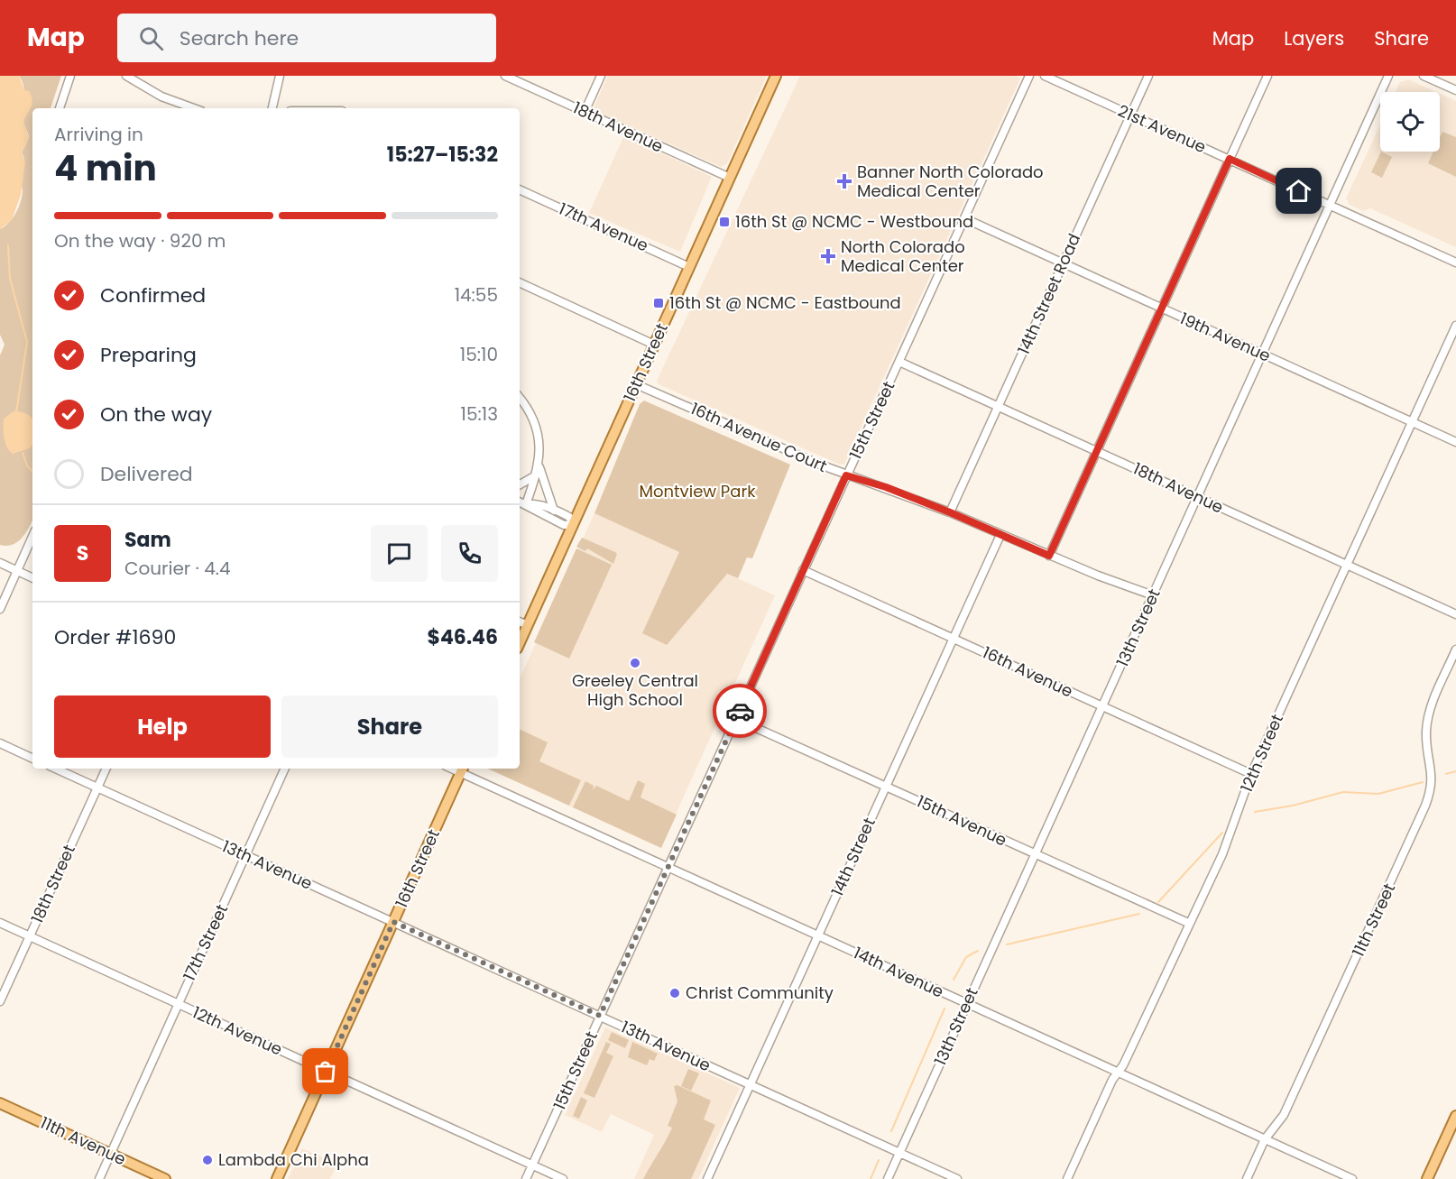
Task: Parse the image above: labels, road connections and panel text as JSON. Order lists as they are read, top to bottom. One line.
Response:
{"streets":{"main road":["16th Street","11th Avenue"],"street":["18th Avenue","21st Avenue","17th Avenue","14th Street Road","19th Avenue","15th Street","16th Avenue Court","13th Street","16th Avenue","12th Street","15th Avenue","14th Street","13th Avenue","18th Street","11th Street","17th Street","14th Avenue","12th Avenue"]},"crossings":[["18th Avenue","14th Street Road"],["18th Avenue","16th Street"],["18th Avenue","15th Street"],["18th Avenue","13th Street"],["18th Avenue","12th Street"],["21st Avenue","14th Street Road"],["21st Avenue","13th Street"],["17th Avenue","16th Street"],["14th Street Road","19th Avenue"],["14th Street Road","16th Avenue Court"],["19th Avenue","15th Street"],["19th Avenue","13th Street"],["19th Avenue","12th Street"],["16th Street","16th Avenue Court"],["16th Street","13th Avenue"],["16th Street","14th Avenue"],["16th Street","12th Avenue"],["15th Street","16th Avenue Court"],["15th Street","16th Avenue"],["15th Street","15th Avenue"],["15th Street","13th Avenue"],["15th Street","14th Avenue"],["15th Street","12th Avenue"],["16th Avenue Court","13th Street"],["16th Avenue Court","14th Street"],["13th Street","16th Avenue"],["13th Street","15th Avenue"],["13th Street","13th Avenue"],["13th Street","14th Avenue"],["16th Avenue","12th Street"],["16th Avenue","14th Street"],["12th Street","15th Avenue"],["12th Street","14th Avenue"],["15th Avenue","14th Street"],["14th Street","13th Avenue"],["14th Street","14th Avenue"],["13th Avenue","18th Street"],["13th Avenue","17th Street"],["18th Street","12th Avenue"],["11th Street","14th Avenue"],["17th Street","12th Avenue"],["17th Street","11th Avenue"]],"parks":["Montview Park"],"places":{"health":["Banner North Colorado Medical Center","North Colorado Medical Center"],"transit":["16th St @ NCMC - Westbound","16th St @ NCMC - Eastbound"],"other":["Greeley Central High School","Christ Community","Lambda Chi Alpha"]},"page":{"header":"Map","search":"Search here","nav":["Map","Layers","Share"],"heading":["4 min","Arriving in","15:27–15:32"],"panel":["Sam","Courier · 4.4","Order #1690","$46.46"],"bar":"On the way · 920 m","list":[["Confirmed","14:55"],["Preparing","15:10"],["On the way","15:13"],"Delivered"],"round":"S","buttons":["Help","Share"]}}
